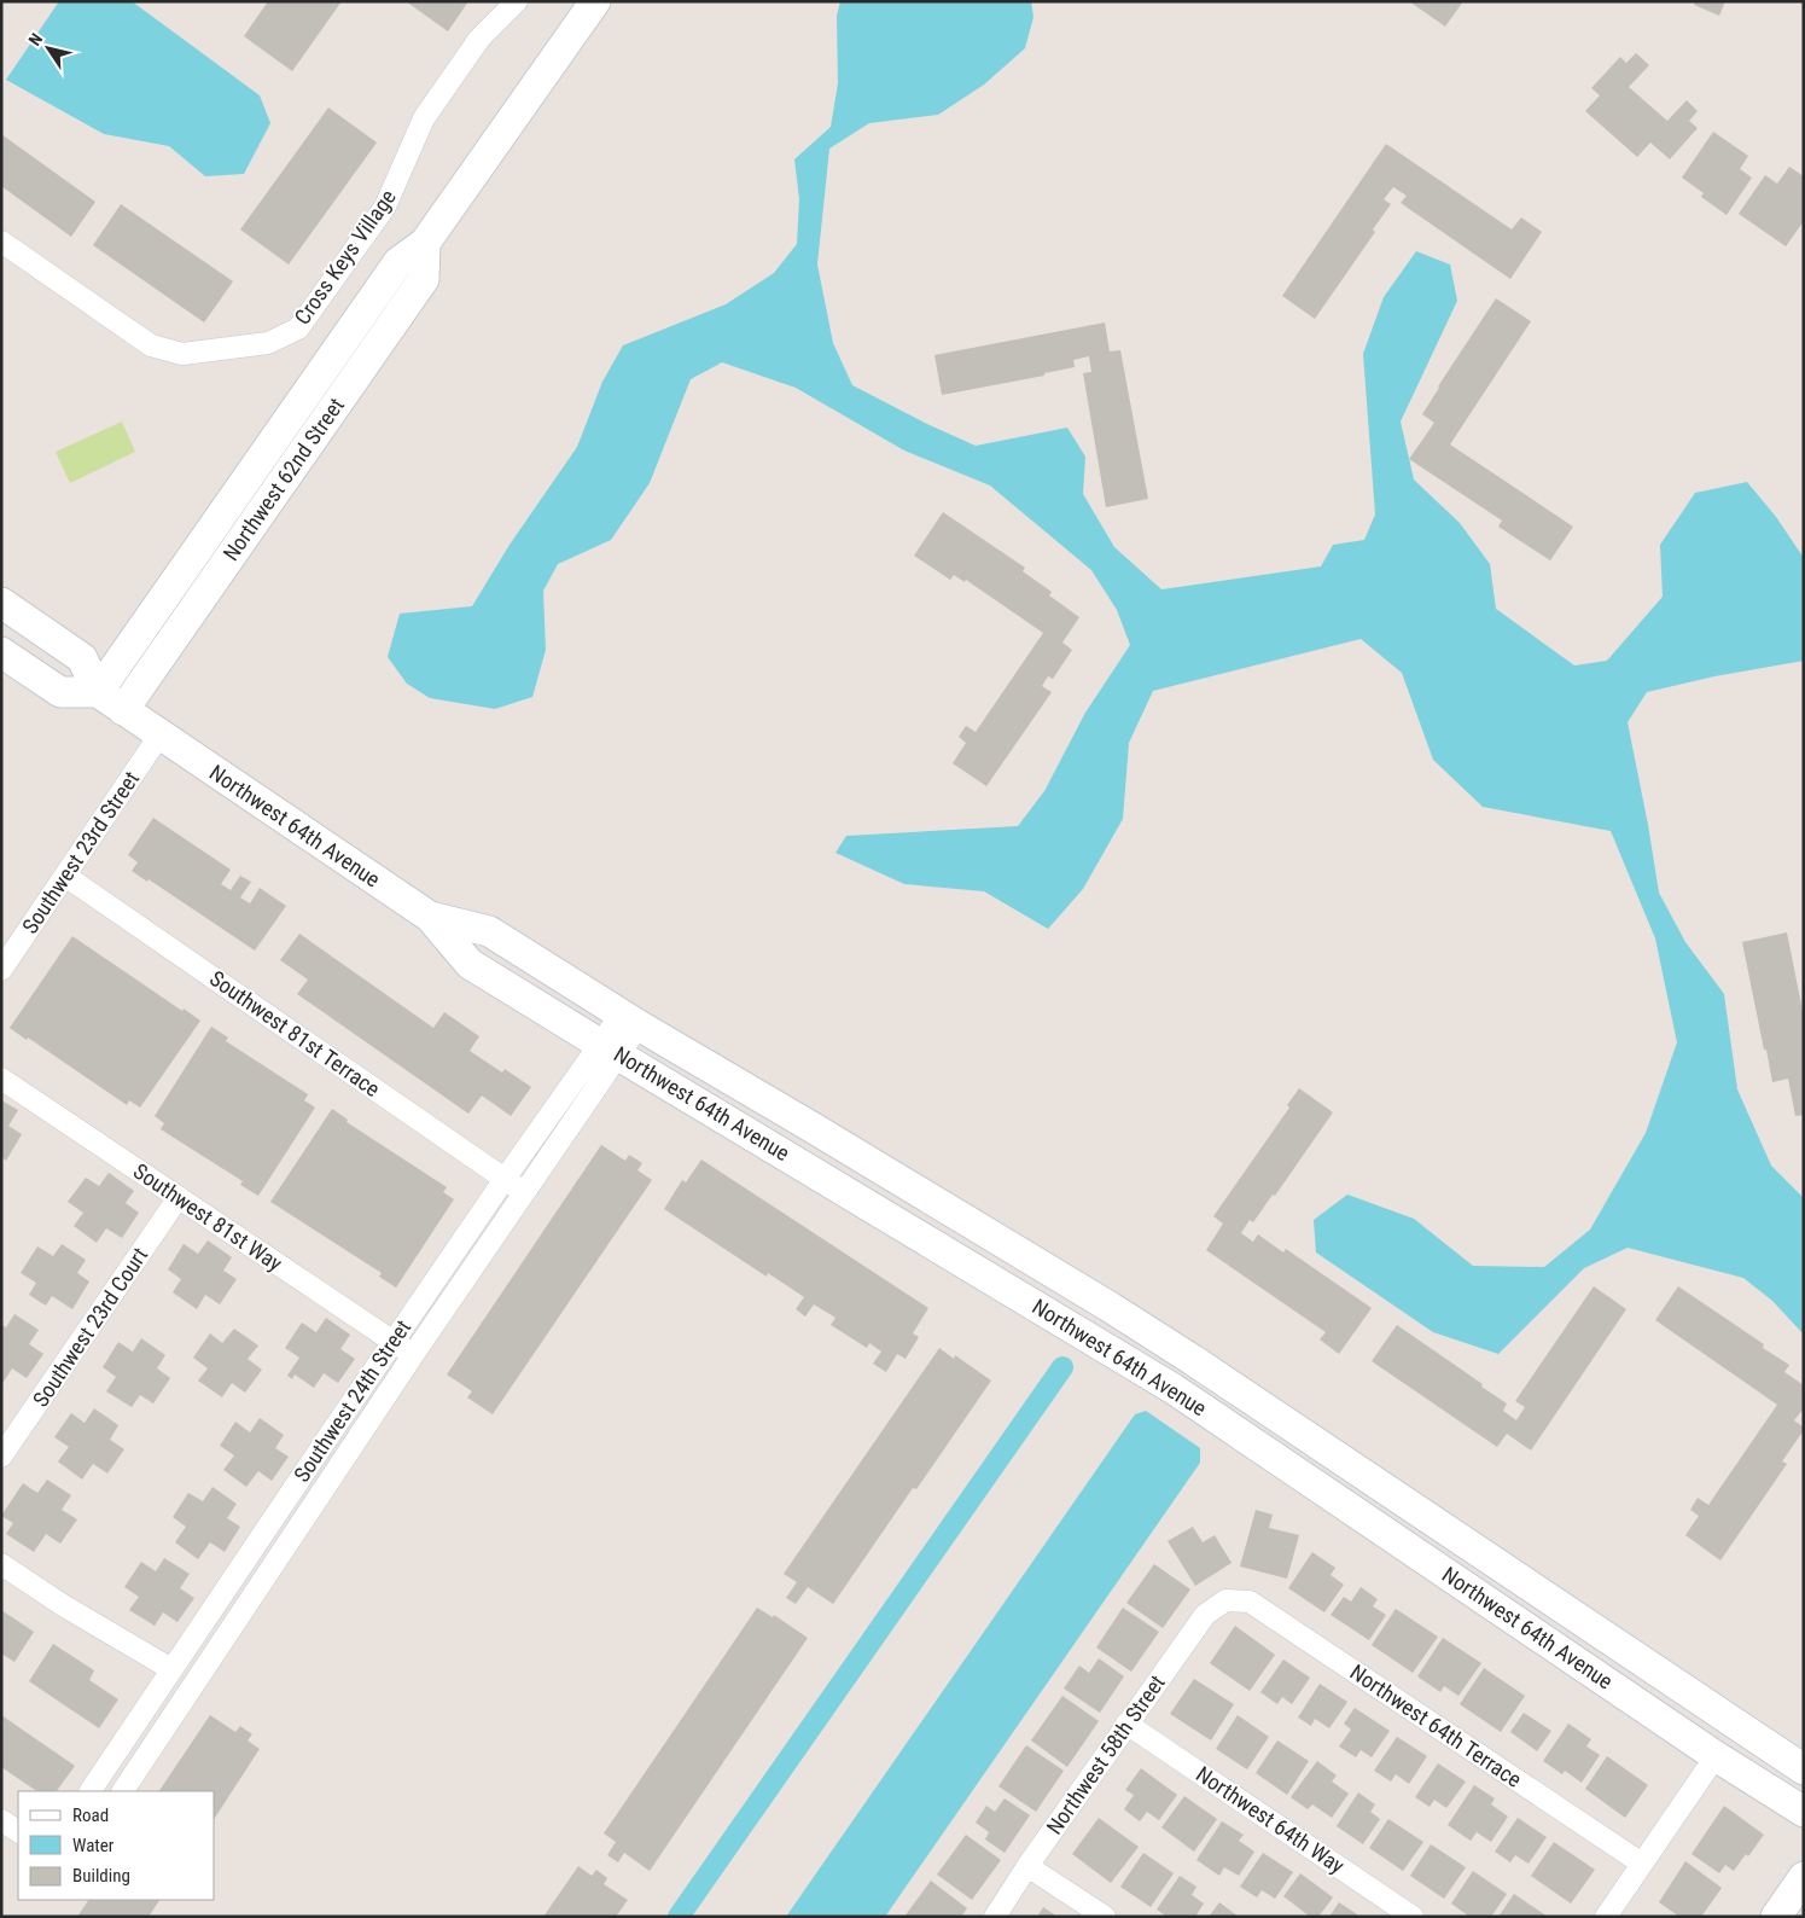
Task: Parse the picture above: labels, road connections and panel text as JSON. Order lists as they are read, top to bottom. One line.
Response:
{"streets":{"street":["Cross Keys Village","Northwest 62nd Street","Northwest 64th Avenue","Southwest 23rd Street","Southwest 81st Terrace","Southwest 81st Way","Southwest 23rd Court","Southwest 24th Street","Northwest 64th Terrace","Northwest 58th Street","Northwest 64th Way"]},"crossings":[["Northwest 62nd Street","Northwest 64th Avenue"],["Northwest 64th Avenue","Southwest 23rd Street"],["Northwest 64th Avenue","Southwest 24th Street"],["Southwest 23rd Street","Southwest 81st Terrace"],["Southwest 81st Terrace","Southwest 24th Street"],["Southwest 81st Way","Southwest 23rd Court"],["Southwest 81st Way","Southwest 24th Street"],["Northwest 64th Terrace","Northwest 58th Street"],["Northwest 58th Street","Northwest 64th Way"]],"legend":["Road","Water","Building"],"north":"top left"}
